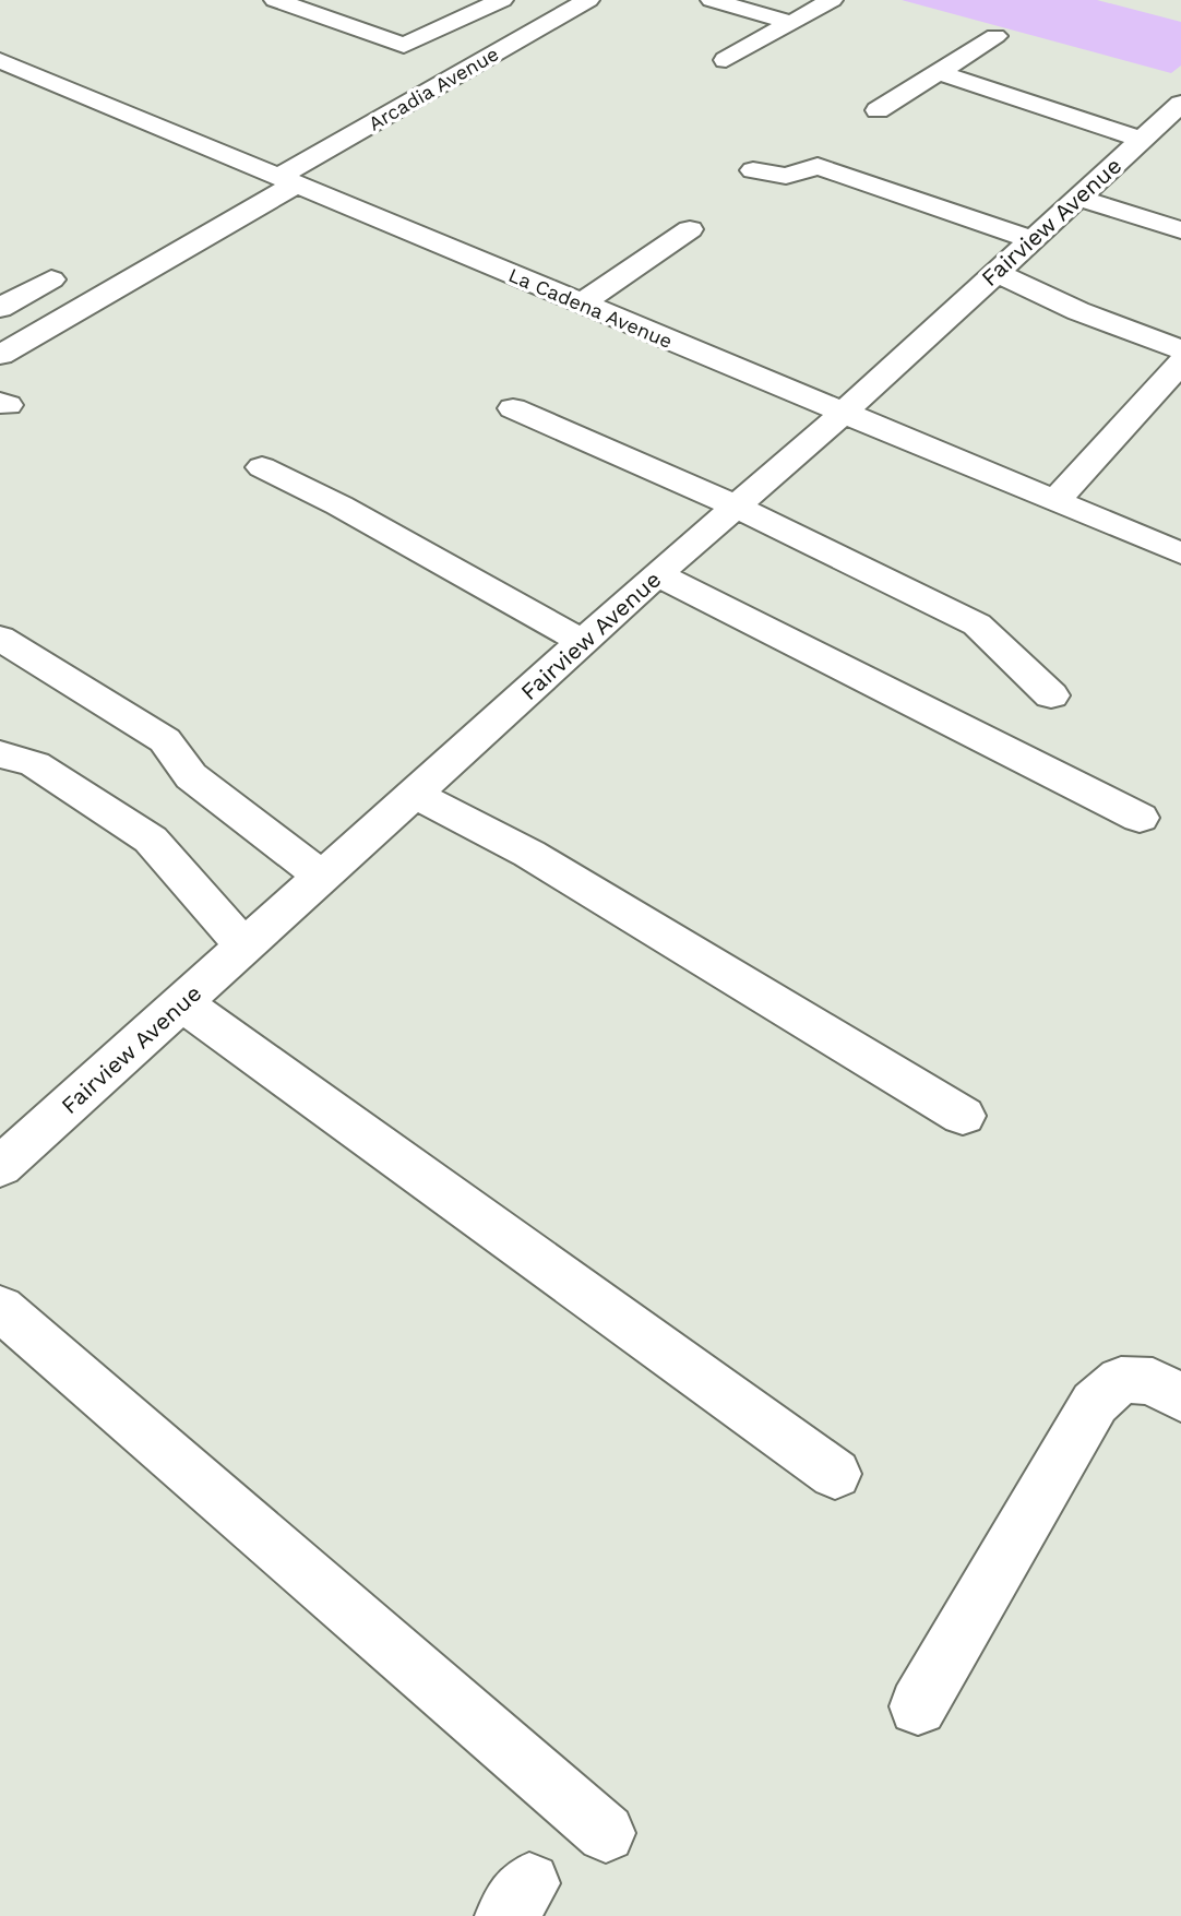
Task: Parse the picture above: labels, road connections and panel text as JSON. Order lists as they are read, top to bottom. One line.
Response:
{"streets":{"street":["Arcadia Avenue","Fairview Avenue","La Cadena Avenue"]},"crossings":[["Arcadia Avenue","La Cadena Avenue"],["Fairview Avenue","La Cadena Avenue"]]}
